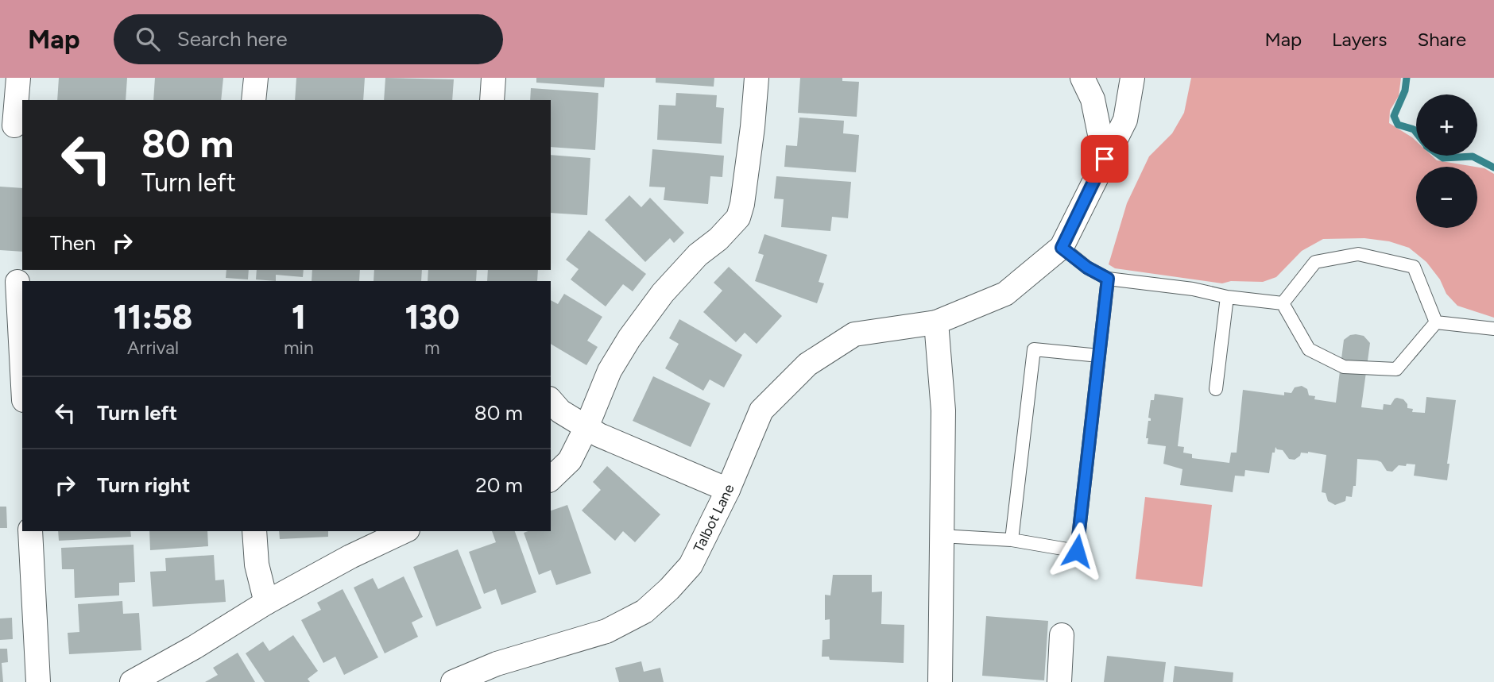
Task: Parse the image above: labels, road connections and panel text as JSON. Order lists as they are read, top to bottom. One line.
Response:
{"streets":{"street":["Talbot Lane"]},"page":{"header":"Map","search":"Search here","nav":["Map","Layers","Share"],"map_buttons":["+","−"],"turn":["80 m","Turn left"],"then":"Then","eta":["11:58","Arrival","1","min","130","m"],"list":[{"name":"Turn left","value":"80 m"},{"name":"Turn right","value":"20 m"}]}}
